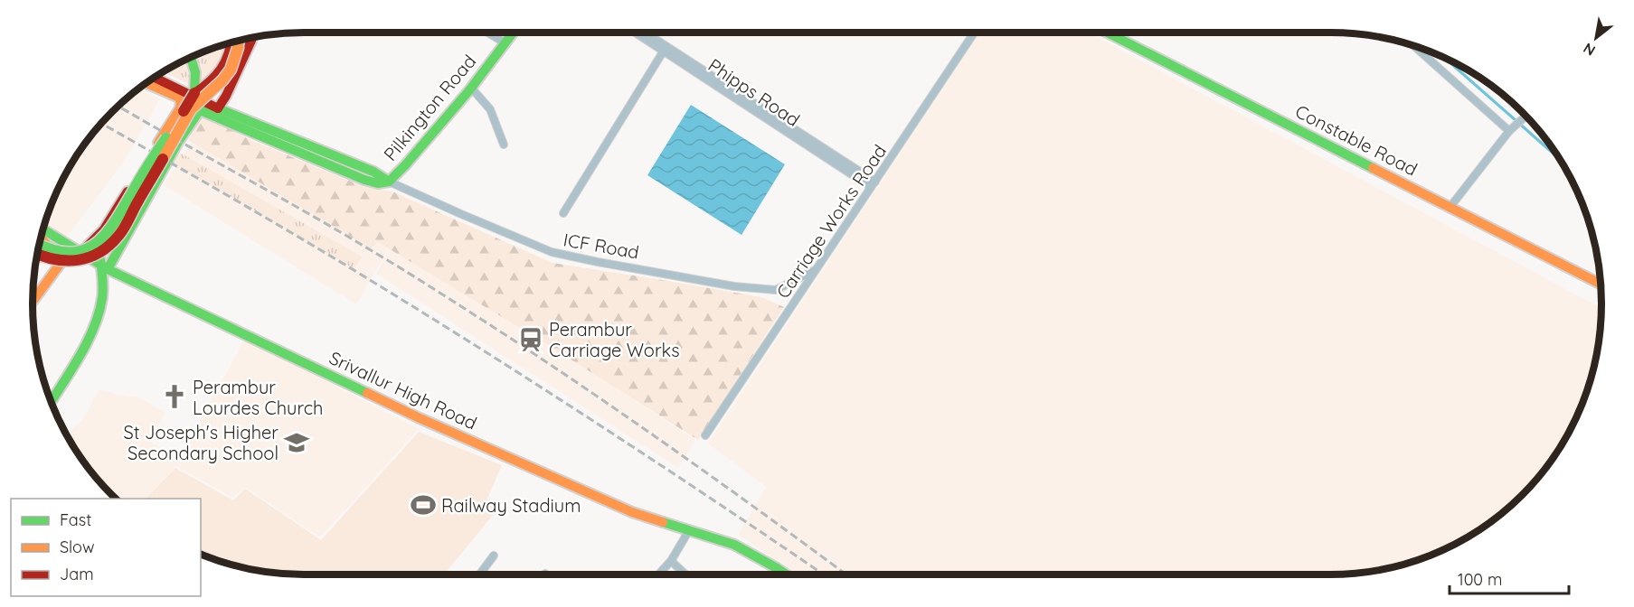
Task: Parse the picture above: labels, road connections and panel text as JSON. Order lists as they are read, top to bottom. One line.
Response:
{"streets":{"street":["Phipps Road","Pilkington Road","Constable Road","Carriage Works Road","ICF Road","Srivallur High Road"]},"crossings":[["Phipps Road","Carriage Works Road"],["Pilkington Road","ICF Road"],["Carriage Works Road","ICF Road"]],"places":{"station":["Perambur Carriage Works"],"church":["Perambur Lourdes Church"],"school or university":["St Joseph's Higher Secondary School"],"sports":["Railway Stadium"]},"legend":["Fast","Slow","Jam"],"scale_bar":"100 m","north":"bottom left"}
